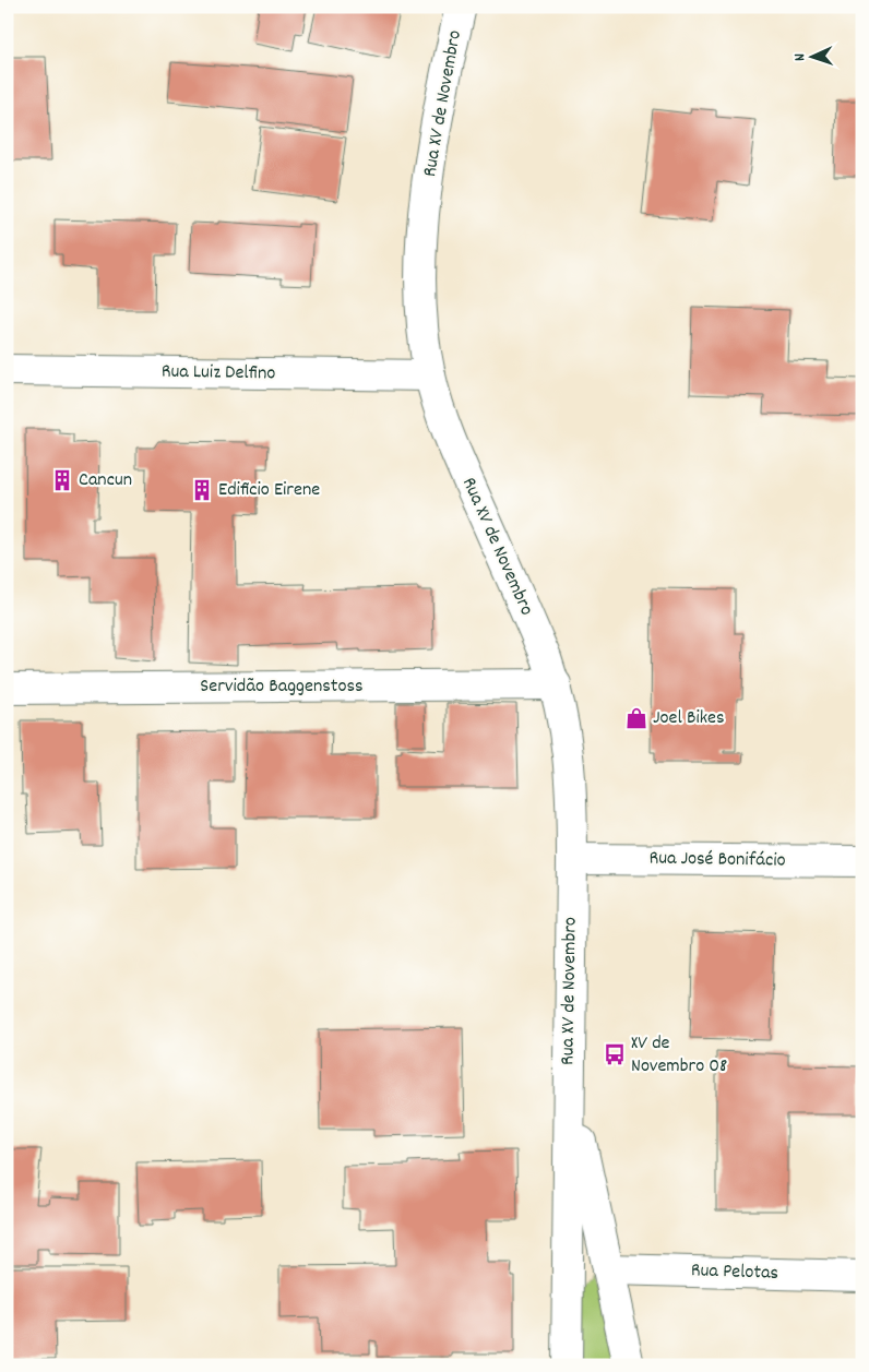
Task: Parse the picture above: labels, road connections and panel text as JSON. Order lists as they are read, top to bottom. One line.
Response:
{"streets":{"main road":["Rua XV de Novembro","Rua Luiz Delfino","Servidão Baggenstoss","Rua José Bonifácio","Rua Pelotas"]},"crossings":[["Rua XV de Novembro","Rua Luiz Delfino"],["Rua XV de Novembro","Servidão Baggenstoss"],["Rua XV de Novembro","Rua José Bonifácio"],["Rua XV de Novembro","Rua Pelotas"]],"places":{"building":["Cancun","Edificio Eirene"],"shop":["Joel Bikes"],"bus stop":["XV de Novembro 08"]},"north":"left"}
